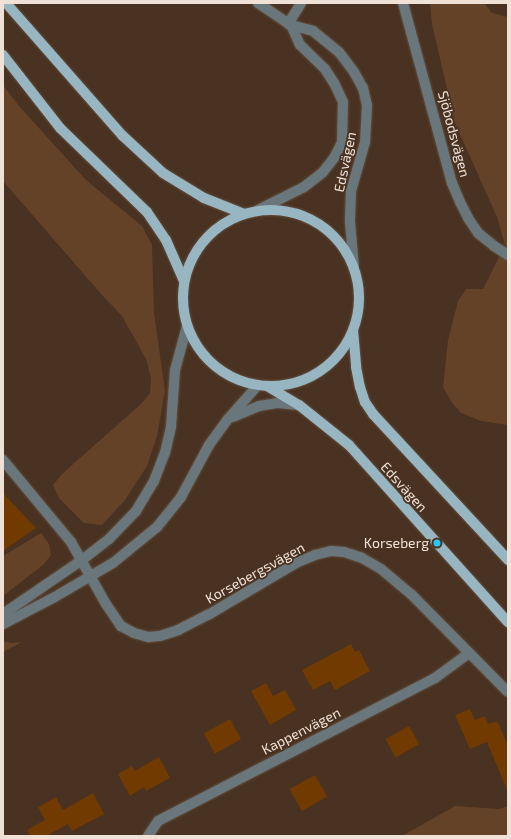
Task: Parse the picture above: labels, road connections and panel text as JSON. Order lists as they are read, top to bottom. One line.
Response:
{"streets":{"main road":["Edsvägen"],"street":["Sjöbodsvägen","Korsebergsvägen","Kappenvägen"]},"crossings":[["Korsebergsvägen","Kappenvägen"]],"places":["Korseberg"]}
